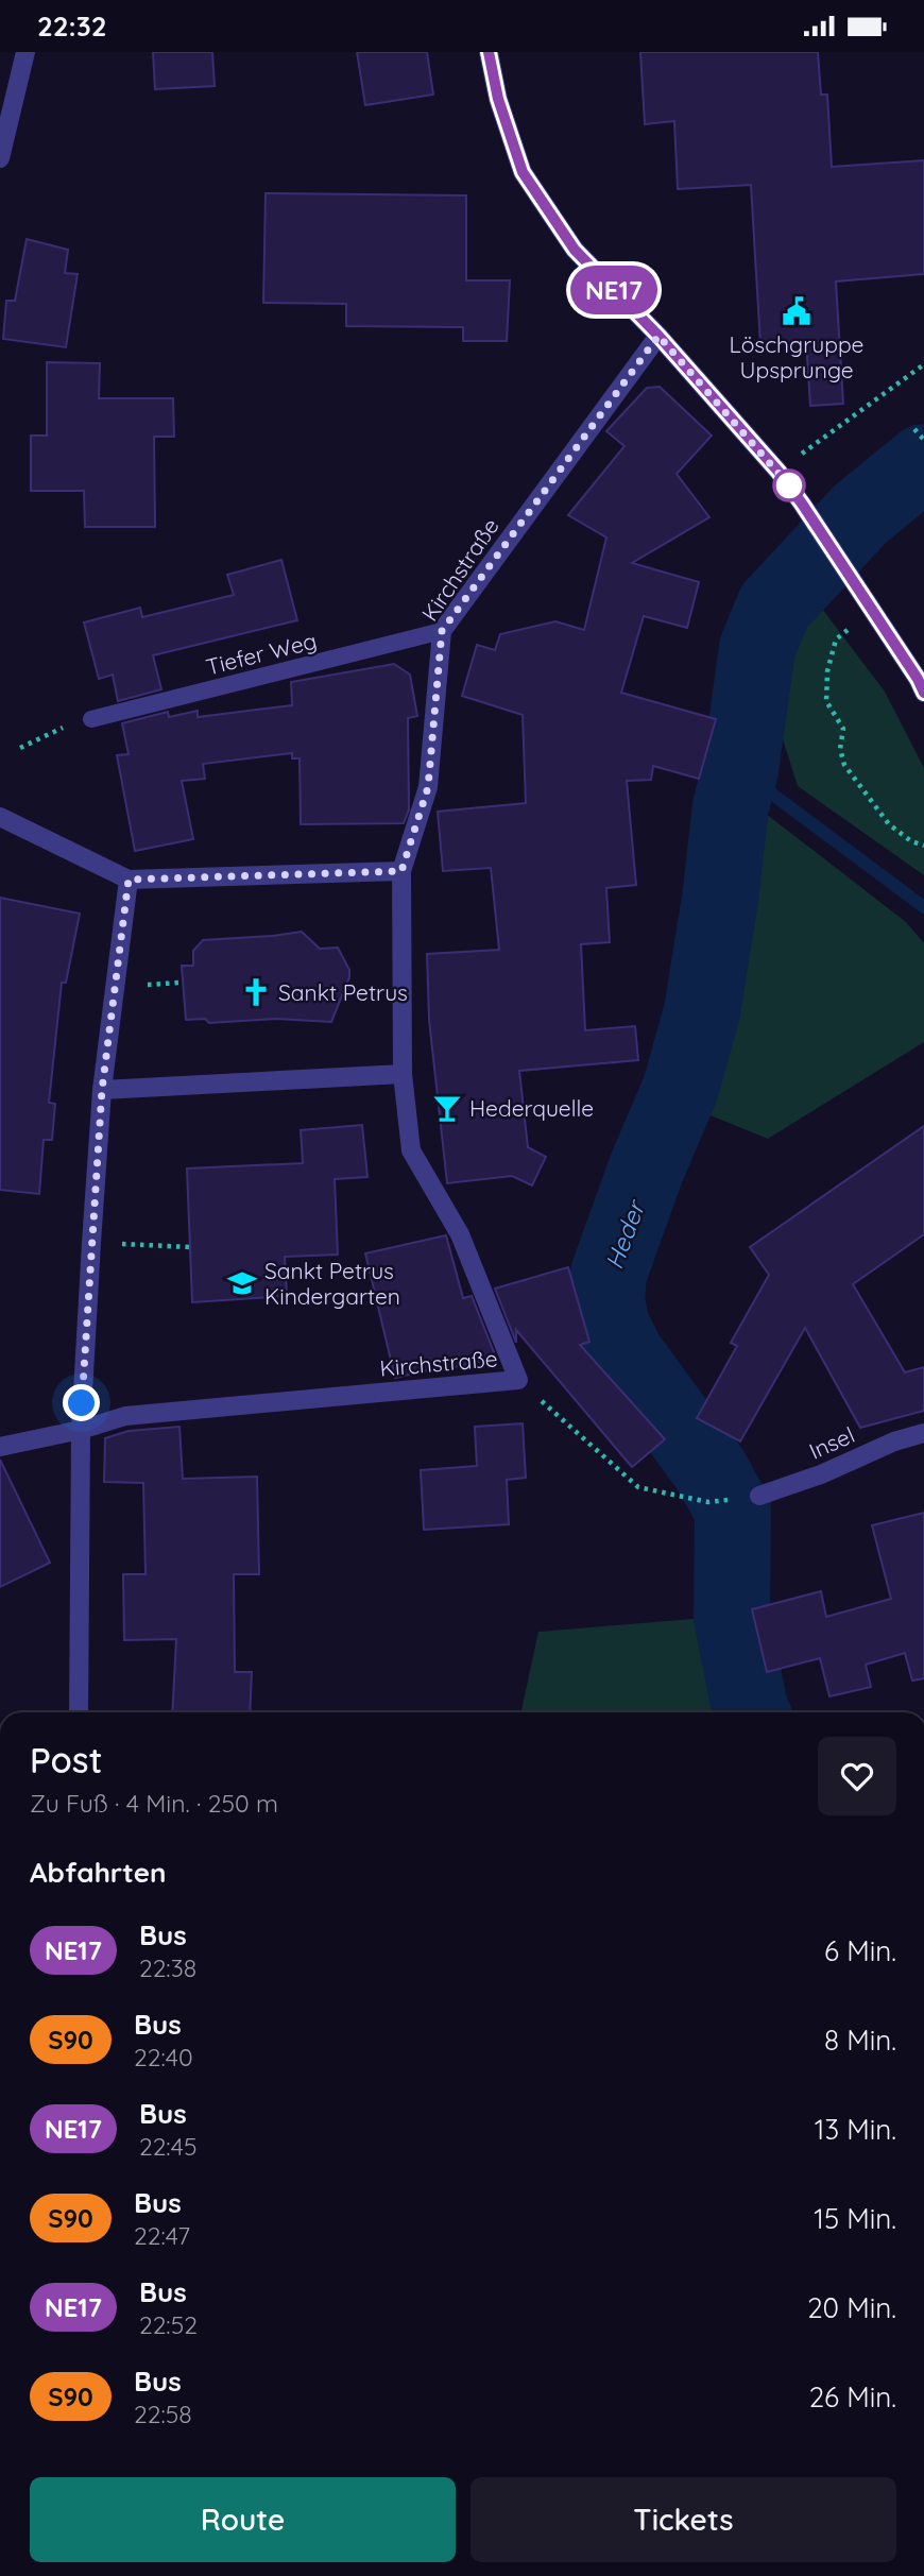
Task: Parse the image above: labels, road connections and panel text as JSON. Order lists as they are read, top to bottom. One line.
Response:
{"streets":{"street":["Kirchstraße","Insel"],"lane":["Tiefer Weg"]},"crossings":[["Kirchstraße","Tiefer Weg"]],"water":["Heder"],"places":{"public building":["Löschgruppe Upsprunge"],"church":["Sankt Petrus"],"bar":["Hederquelle"],"school or university":["Sankt Petrus Kindergarten"]},"lines":["bus line NE17"],"page":{"status":"22:32","on_map":"NE17","heading":[["Post","Zu Fuß · 4 Min. · 250 m"],"Abfahrten"],"list":[{"mark":"NE17","name":"Bus","note":"22:38","value":"6 Min."},{"mark":"S90","name":"Bus","note":"22:40","value":"8 Min."},{"mark":"NE17","name":"Bus","note":"22:45","value":"13 Min."},{"mark":"S90","name":"Bus","note":"22:47","value":"15 Min."},{"mark":"NE17","name":"Bus","note":"22:52","value":"20 Min."},{"mark":"S90","name":"Bus","note":"22:58","value":"26 Min."}],"buttons":["Route","Tickets"]}}
